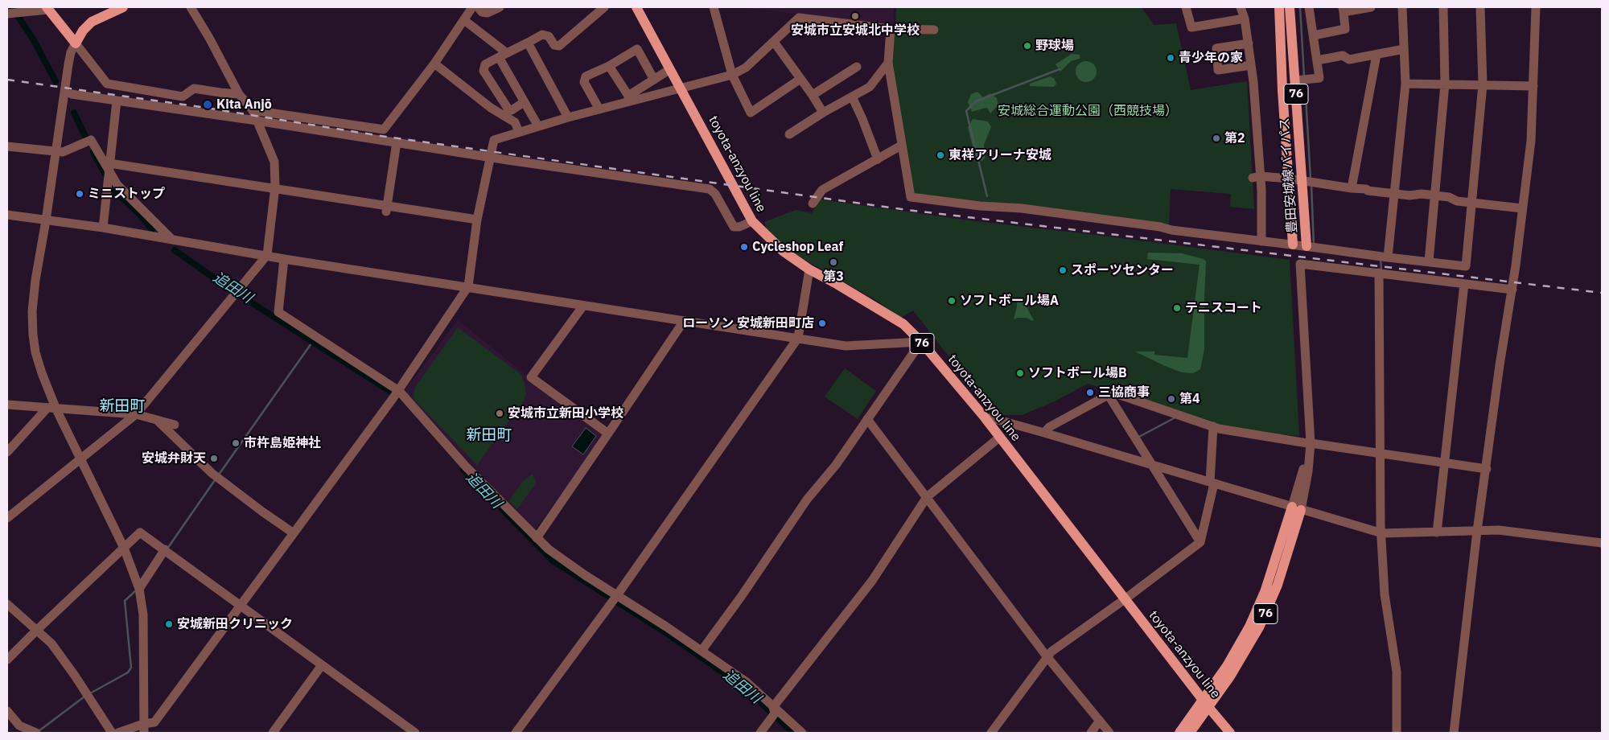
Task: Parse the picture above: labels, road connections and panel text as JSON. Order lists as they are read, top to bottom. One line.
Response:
{"streets":{"main road":["76","toyota-anzyou line","豊田安城線バイパス"]},"crossings":[["76","toyota-anzyou line"]],"districts":["新田町","新田町"],"water":["追田川"],"parks":["安城総合運動公園（西競技場）"],"places":["安城市立安城北中学校","野球場","青少年の家","Kita Anjō","第2","東祥アリーナ安城","ミニストップ","Cycleshop Leaf","第3","スポーツセンター","ソフトボール場A","テニスコート","ローソン 安城新田町店","ソフトボール場B","三協商事","第4","安城市立新田小学校","市杵島姫神社","安城弁財天","安城新田クリニック"]}
